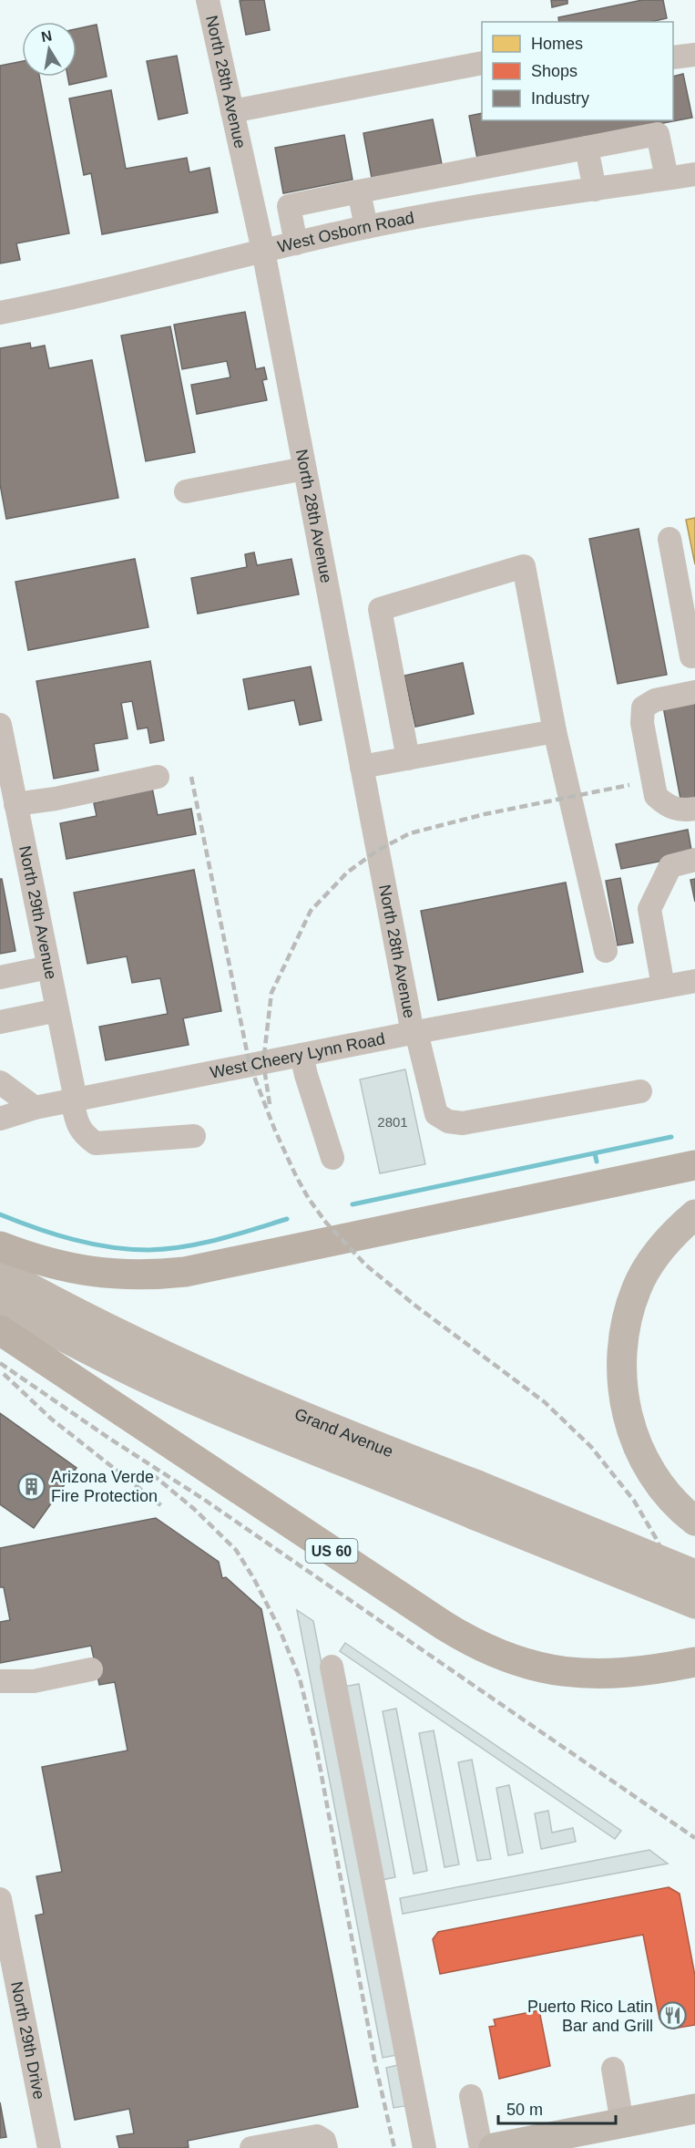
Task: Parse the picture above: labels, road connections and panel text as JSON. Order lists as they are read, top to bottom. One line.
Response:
{"streets":{"highway":["US 60"],"main road":["Grand Avenue"],"street":["North 28th Avenue","West Osborn Road","North 29th Avenue","West Cheery Lynn Road","North 29th Drive"]},"crossings":[["North 28th Avenue","West Osborn Road"],["North 28th Avenue","West Cheery Lynn Road"],["North 29th Avenue","West Cheery Lynn Road"]],"places":{"building":["Arizona Verde Fire Protection"],"restaurant":["Puerto Rico Latin Bar and Grill"]},"house_numbers":["2801"],"legend":["Homes","Shops","Industry"],"scale_bar":"50 m","north":"top"}
